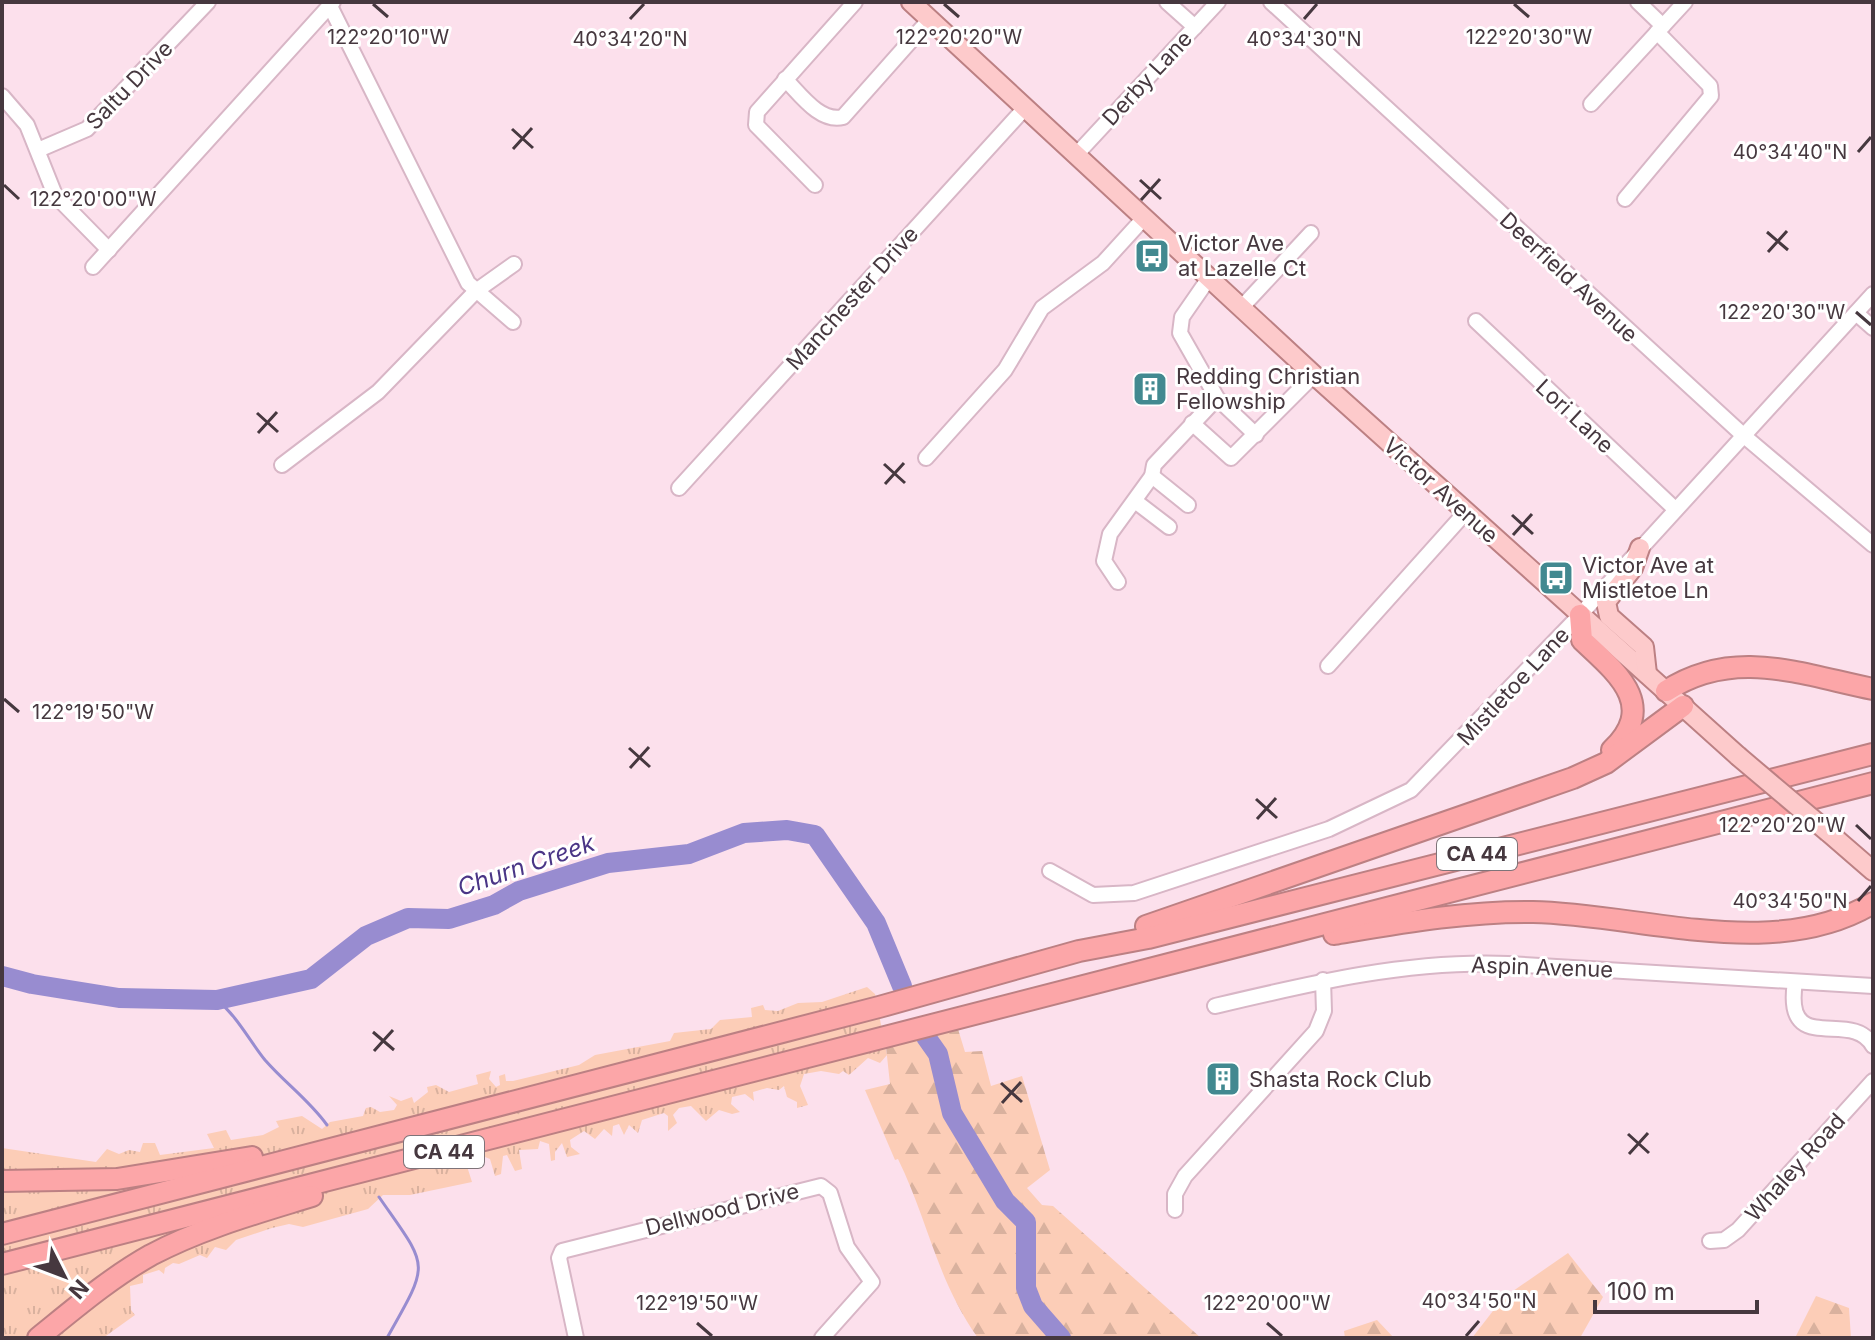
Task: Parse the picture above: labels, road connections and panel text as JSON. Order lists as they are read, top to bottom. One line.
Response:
{"streets":{"highway":["CA 44"],"main road":["Victor Avenue"],"street":["Derby Lane","Saltu Drive","Deerfield Avenue","Manchester Drive","Lori Lane","Mistletoe Lane","Aspin Avenue","Whaley Road","Dellwood Drive"]},"crossings":[["Derby Lane","Victor Avenue"],["Deerfield Avenue","Mistletoe Lane"],["Manchester Drive","Victor Avenue"],["Lori Lane","Mistletoe Lane"],["Victor Avenue","Mistletoe Lane"]],"water":["Churn Creek"],"places":{"bus stop":["Victor Ave at Lazelle Ct","Victor Ave at Mistletoe Ln"],"building":["Redding Christian Fellowship","Shasta Rock Club"]},"scale_bar":"100 m","north":"bottom right","coordinates":["122°20'10\"W","122°20'20\"W","122°20'30\"W","40°34'20\"N","40°34'30\"N","40°34'40\"N","122°20'00\"W","122°19'50\"W","40°34'50\"N"]}
